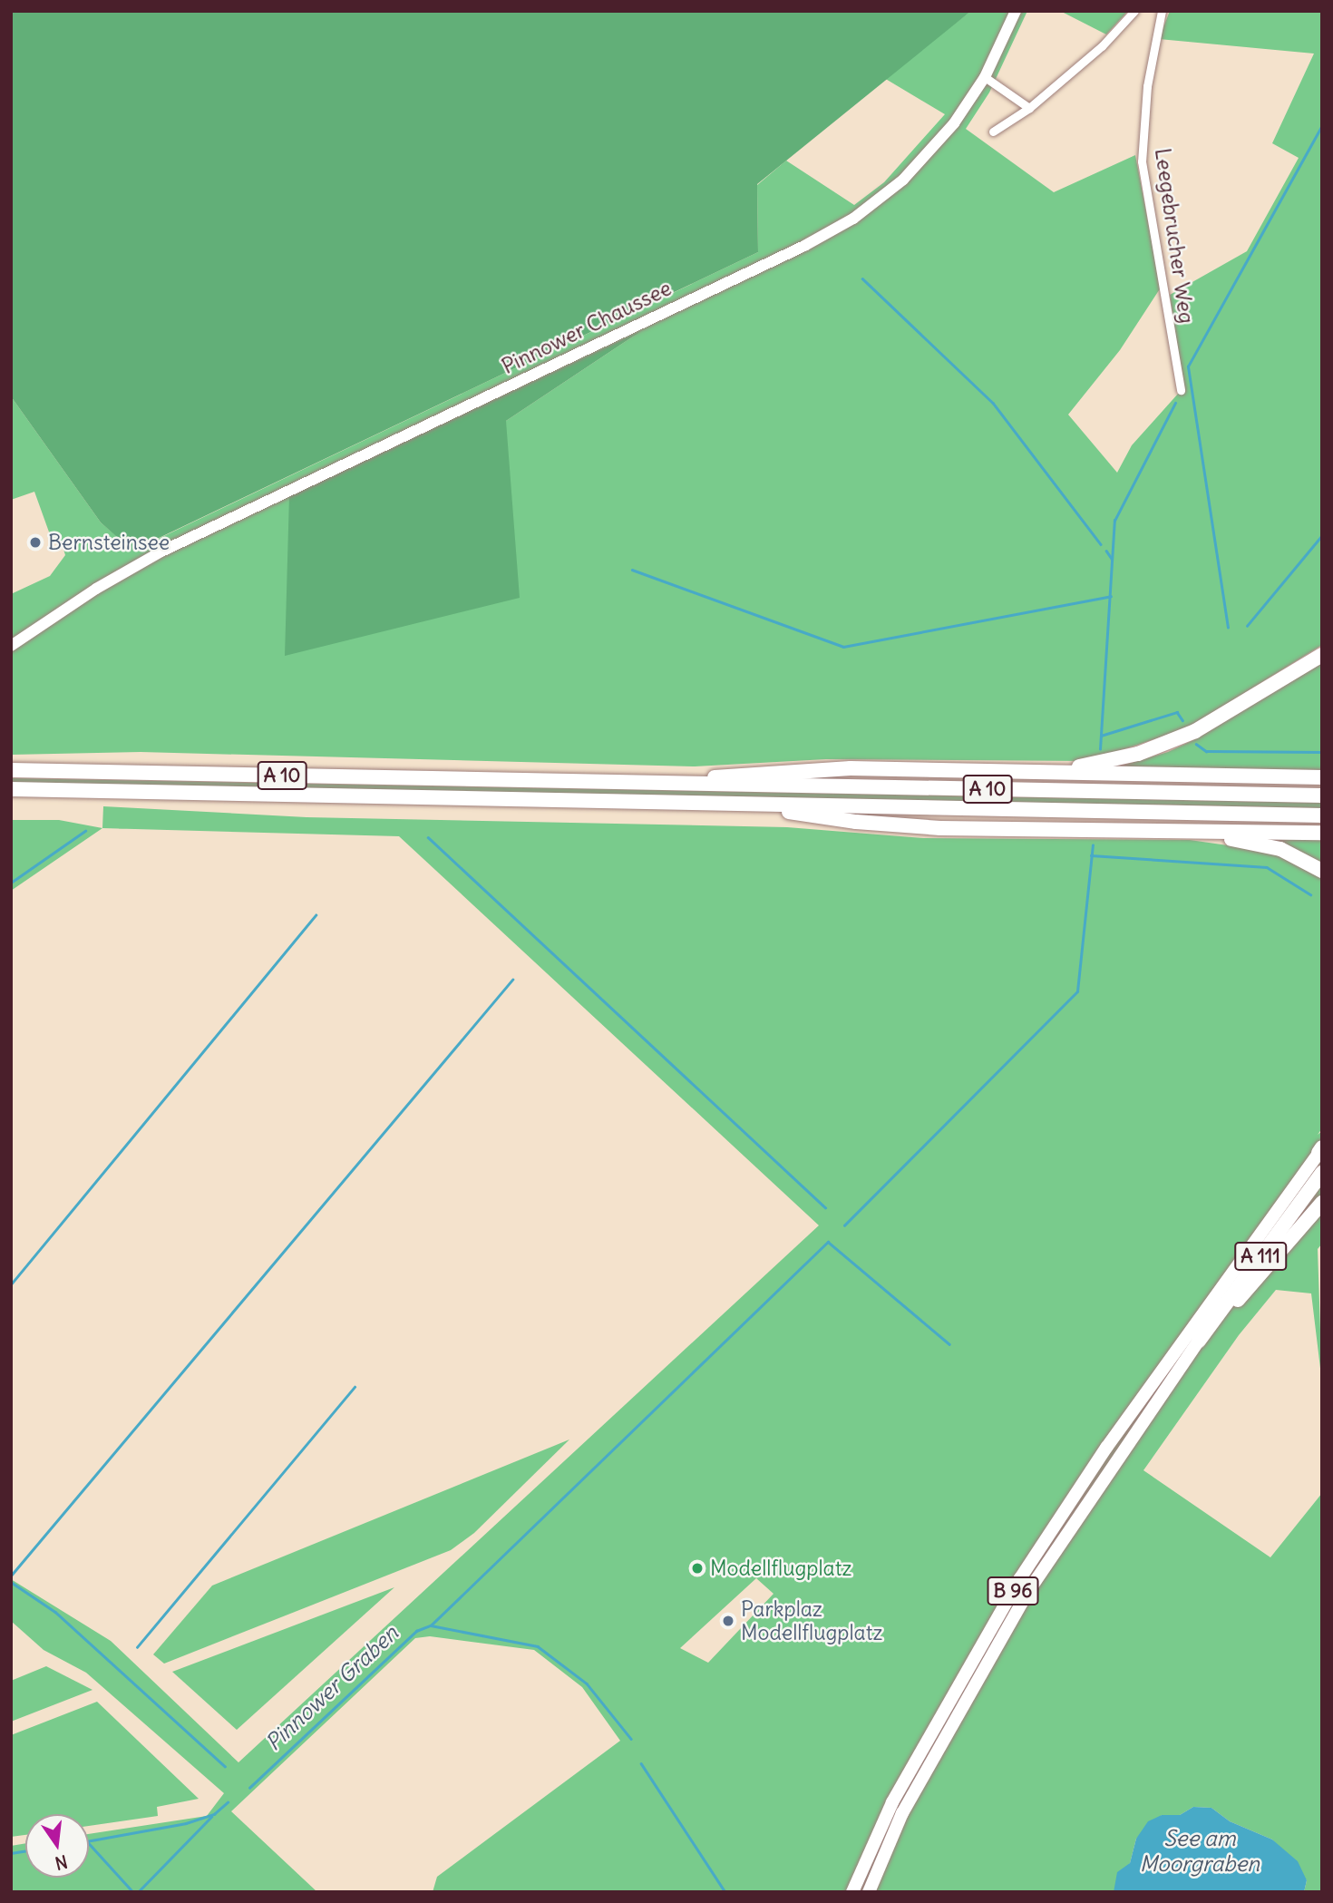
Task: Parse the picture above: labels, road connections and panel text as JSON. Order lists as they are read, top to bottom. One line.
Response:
{"streets":{"highway":["A 10","A 111","B 96"],"main road":["Pinnower Chaussee"],"street":["Leegebrucher Weg"]},"crossings":[["A 111","B 96"]],"water":["Pinnower Graben","See am Moorgraben"],"places":["Bernsteinsee","Modellflugplatz","Parkplaz Modellflugplatz"],"north":"bottom"}
